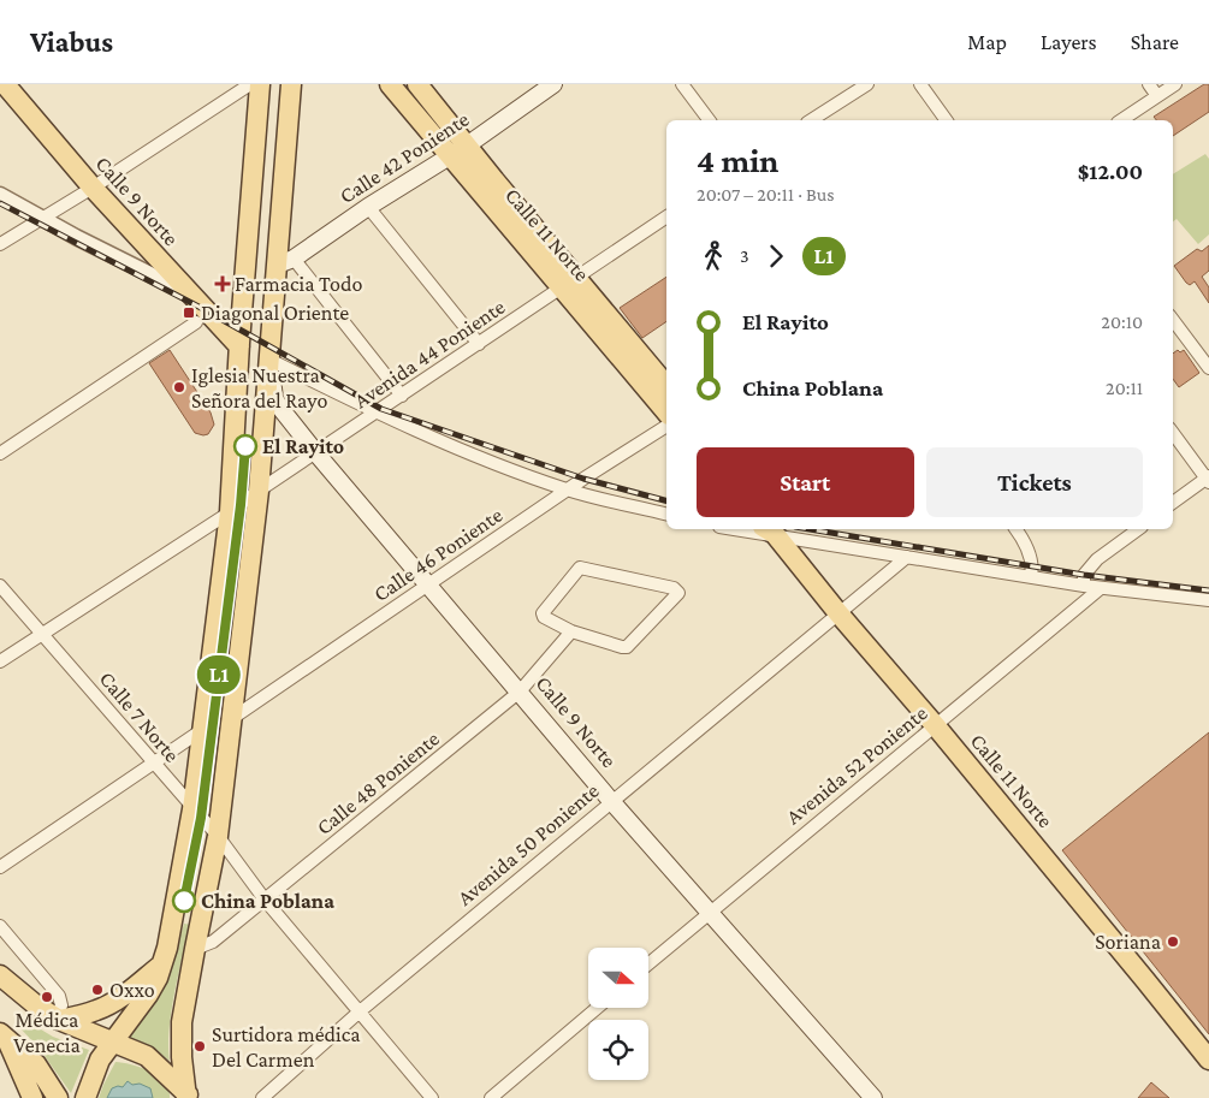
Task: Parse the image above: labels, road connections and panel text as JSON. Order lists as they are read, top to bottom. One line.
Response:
{"streets":{"main road":["Calle 42 Poniente","Calle 9 Norte","Calle 11 Norte"],"street":["Avenida 44 Poniente","Calle 46 Poniente","Calle 7 Norte","Avenida 52 Poniente","Calle 48 Poniente","Avenida 50 Poniente"]},"crossings":[["Calle 42 Poniente","Calle 11 Norte"],["Calle 9 Norte","Avenida 44 Poniente"],["Calle 9 Norte","Calle 46 Poniente"],["Calle 9 Norte","Avenida 52 Poniente"],["Calle 9 Norte","Calle 48 Poniente"],["Calle 9 Norte","Avenida 50 Poniente"],["Calle 11 Norte","Avenida 44 Poniente"],["Calle 11 Norte","Avenida 52 Poniente"],["Calle 11 Norte","Avenida 50 Poniente"],["Avenida 44 Poniente","Calle 7 Norte"],["Calle 7 Norte","Calle 48 Poniente"],["Calle 7 Norte","Avenida 50 Poniente"]],"places":{"health":["Farmacia Todo"],"transit":["Diagonal Oriente"],"other":["Iglesia Nuestra Señora del Rayo","El Rayito","China Poblana","Soriana","Oxxo","Médica Venecia","Surtidora médica Del Carmen"]},"lines":["bus line L1"],"north":"right","page":{"header":"Viabus","nav":["Map","Layers","Share"],"on_map":"L1","heading":["4 min","20:07 – 20:11 · Bus","$12.00"],"legs":["3","L1"],"list":[{"name":"El Rayito","value":"20:10"},{"name":"China Poblana","value":"20:11"}],"buttons":["Start","Tickets"]}}
